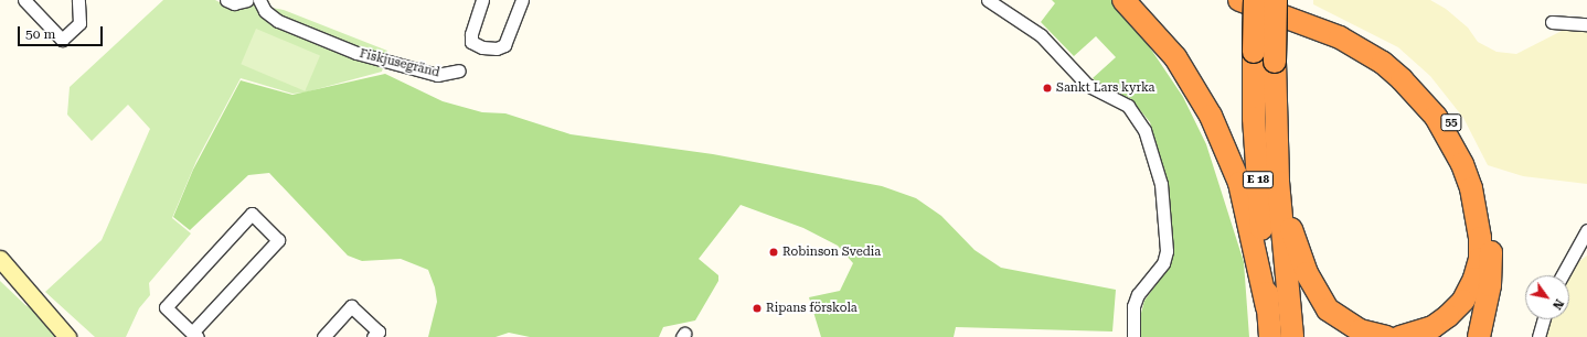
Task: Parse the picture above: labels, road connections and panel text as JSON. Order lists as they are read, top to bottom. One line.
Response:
{"streets":{"highway":["55","E 18"],"street":["Fiskjusegränd"]},"places":["Sankt Lars kyrka","Robinson Svedia","Ripans förskola"],"scale_bar":"50 m","north":"bottom right"}
